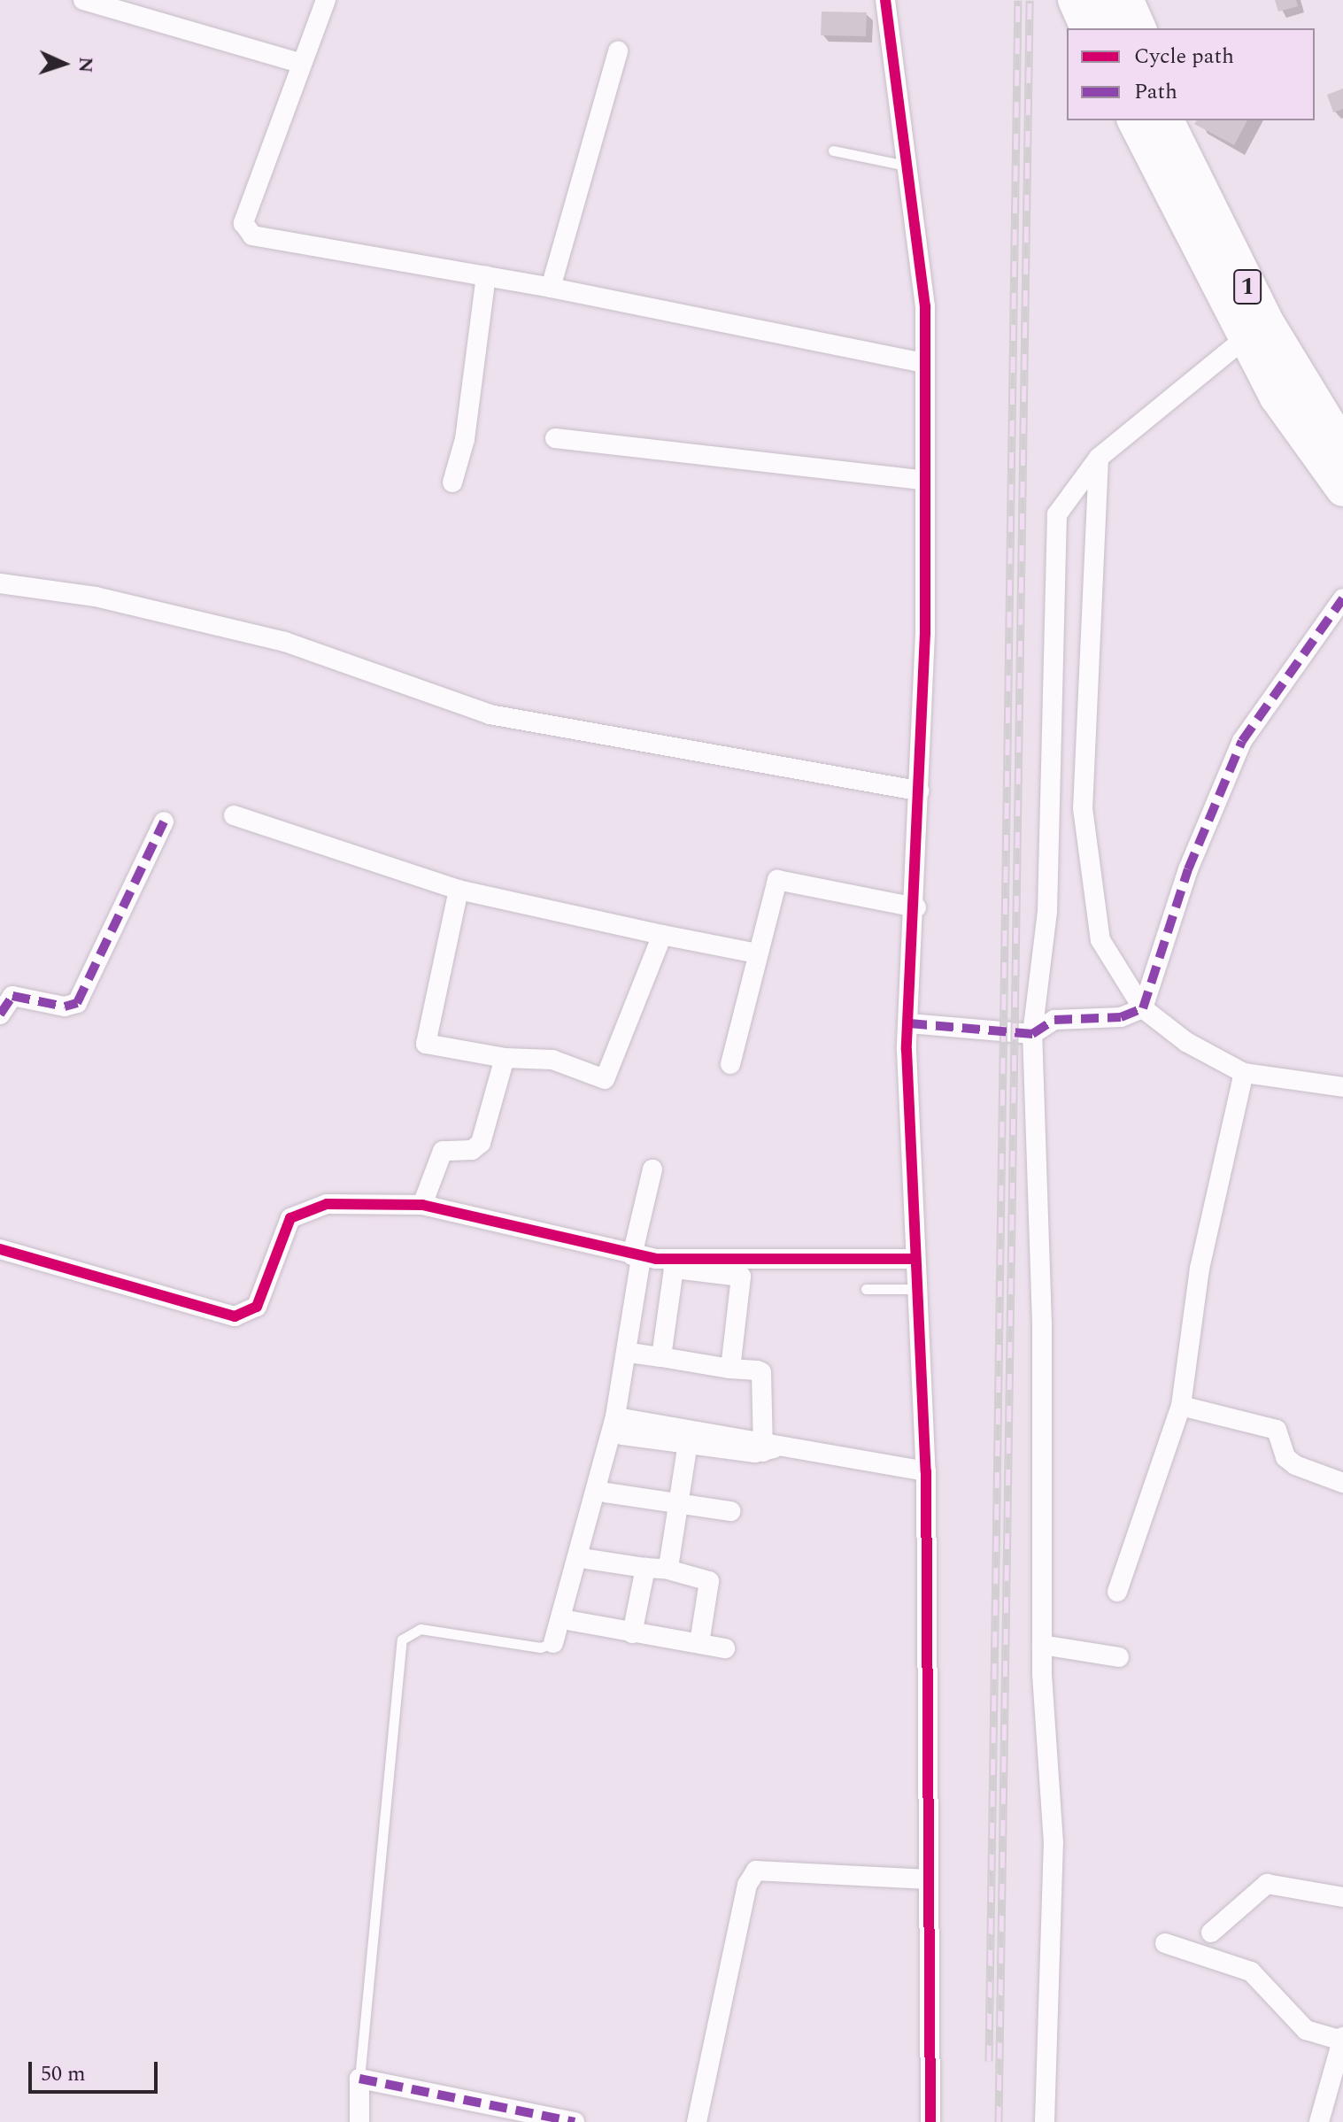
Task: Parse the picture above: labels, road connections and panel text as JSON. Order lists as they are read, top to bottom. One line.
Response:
{"streets":{"highway":["1"]},"legend":["Cycle path","Path"],"scale_bar":"50 m","north":"right"}
